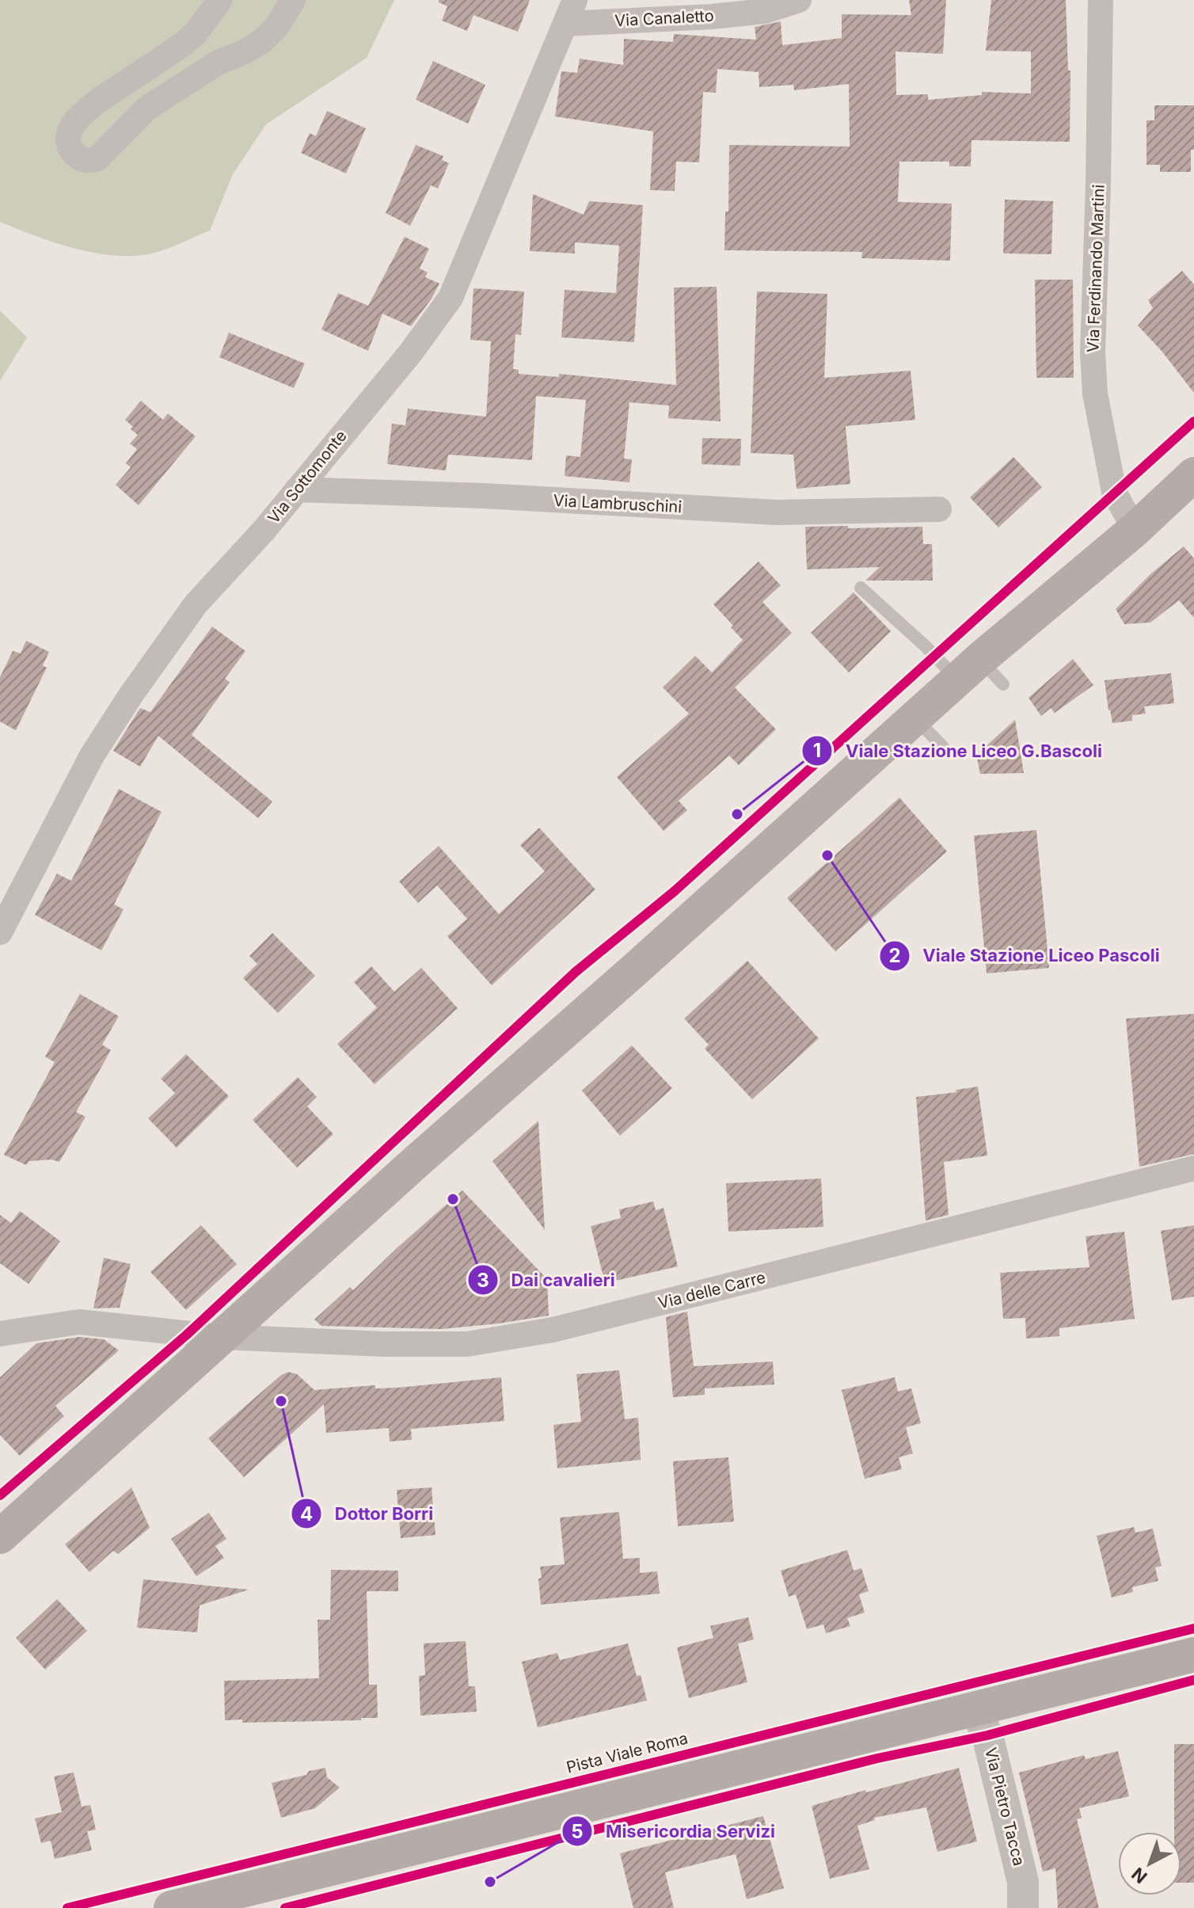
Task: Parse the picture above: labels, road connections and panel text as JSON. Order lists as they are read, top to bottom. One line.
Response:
{"streets":{"street":["Via Canaletto","Via Ferdinando Martini","Via Sottomonte","Via Lambruschini","Via delle Carre","Via Pietro Tacca"],"cycle path":["Pista Viale Roma"]},"crossings":[["Via Canaletto","Via Sottomonte"],["Via Sottomonte","Via Lambruschini"]],"places":["Viale Stazione Liceo G.Bascoli","Viale Stazione Liceo Pascoli","Dai cavalieri","Dottor Borri","Misericordia Servizi"],"north":"bottom left"}
